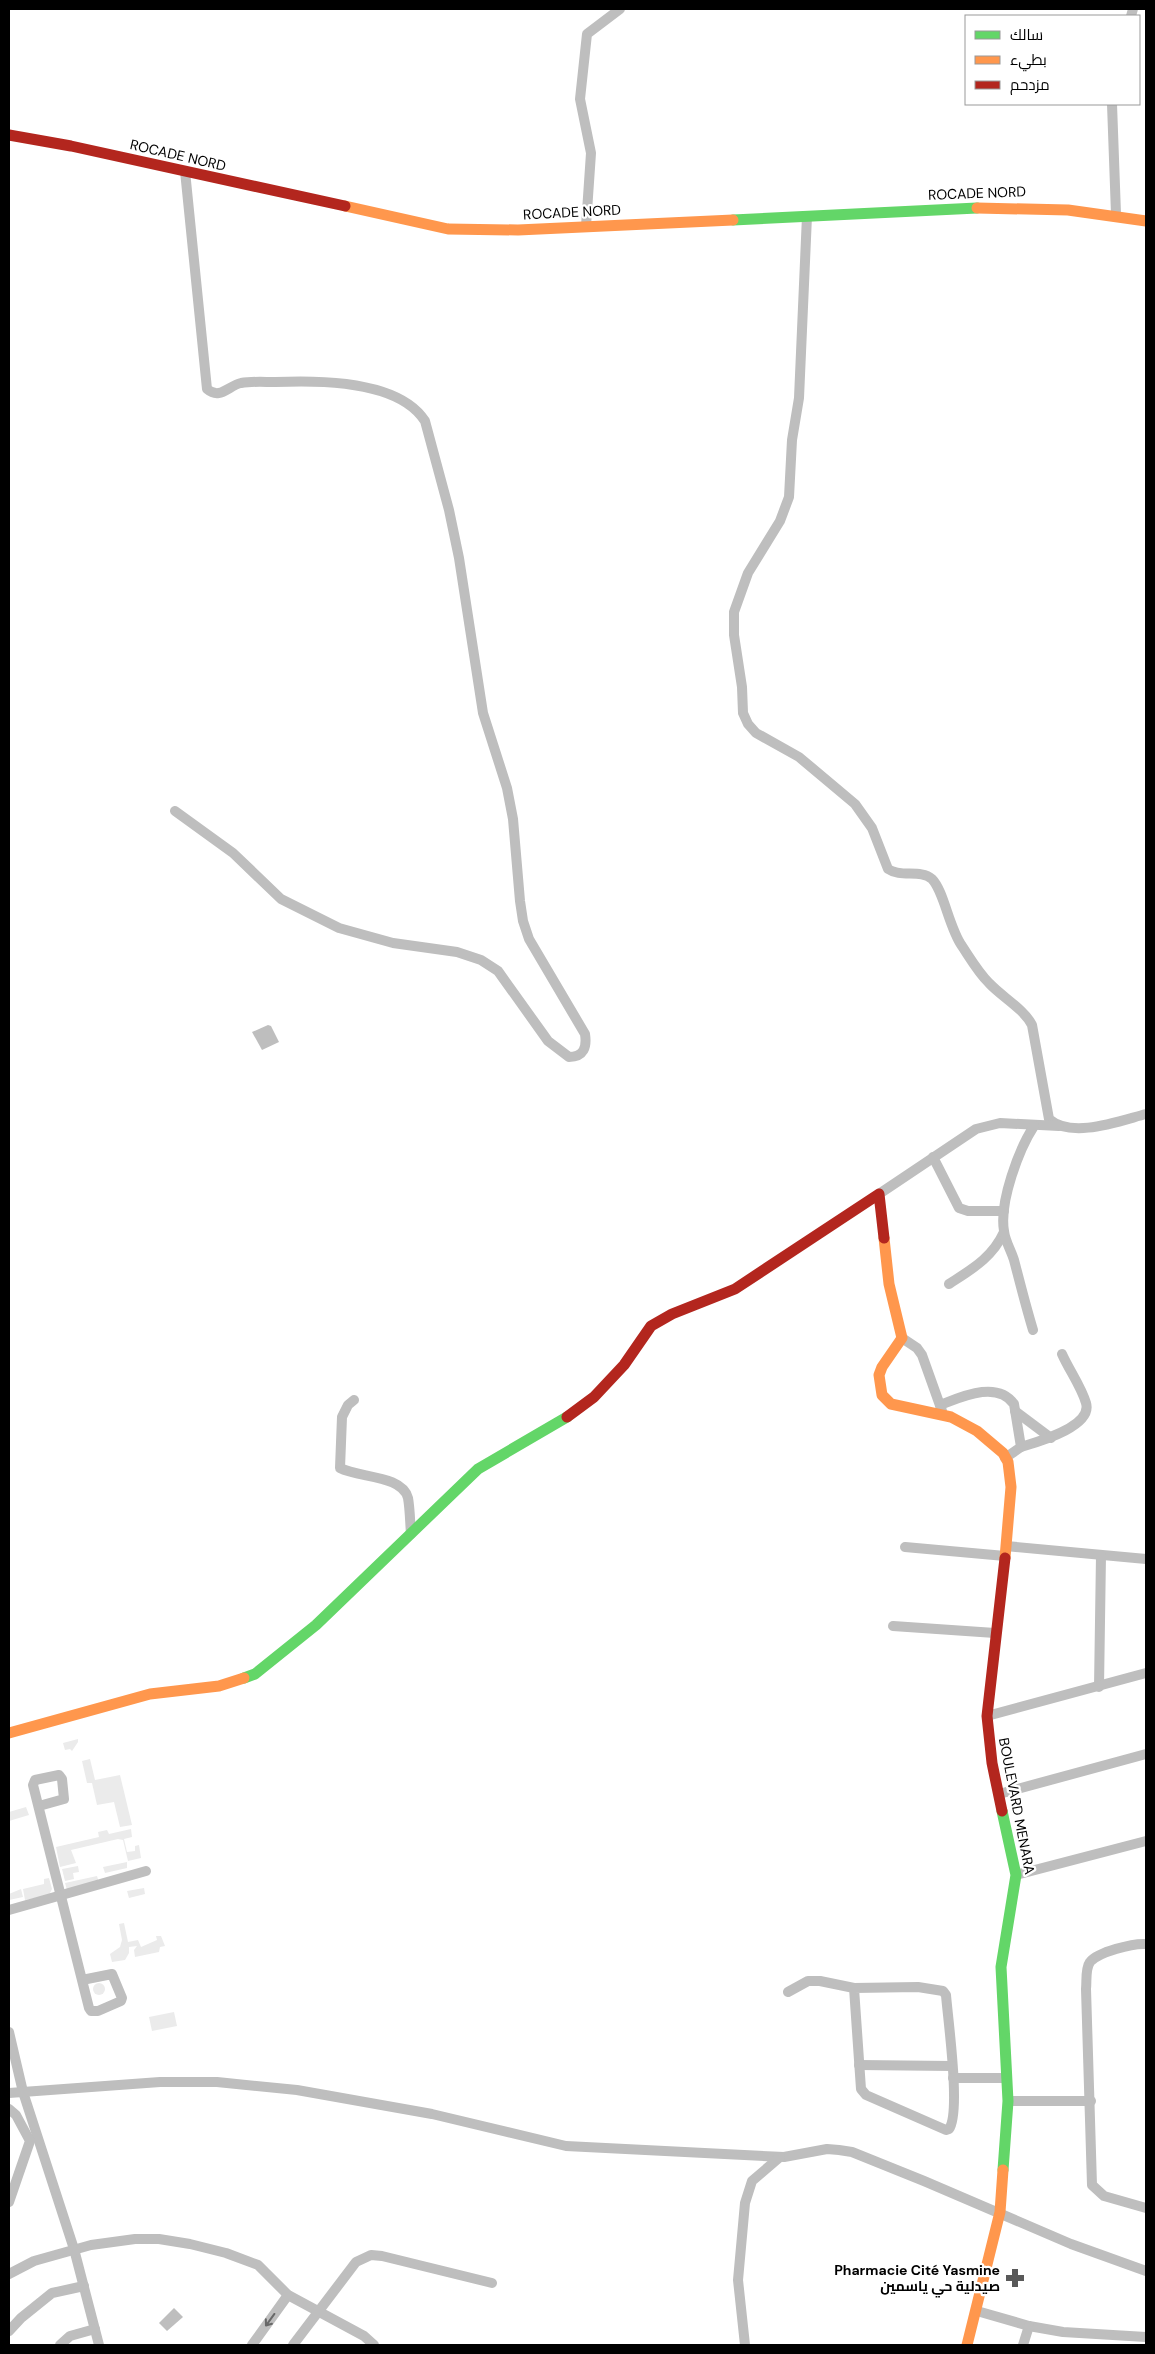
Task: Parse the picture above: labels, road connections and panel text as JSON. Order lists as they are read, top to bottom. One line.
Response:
{"streets":{"main road":["ROCADE NORD","BOULEVARD MENARA"]},"places":{"pharmacy":["Pharmacie Cité Yasmine صيدلية حي ياسمين"]},"legend":["سالك","بطيء","مزدحم"]}
